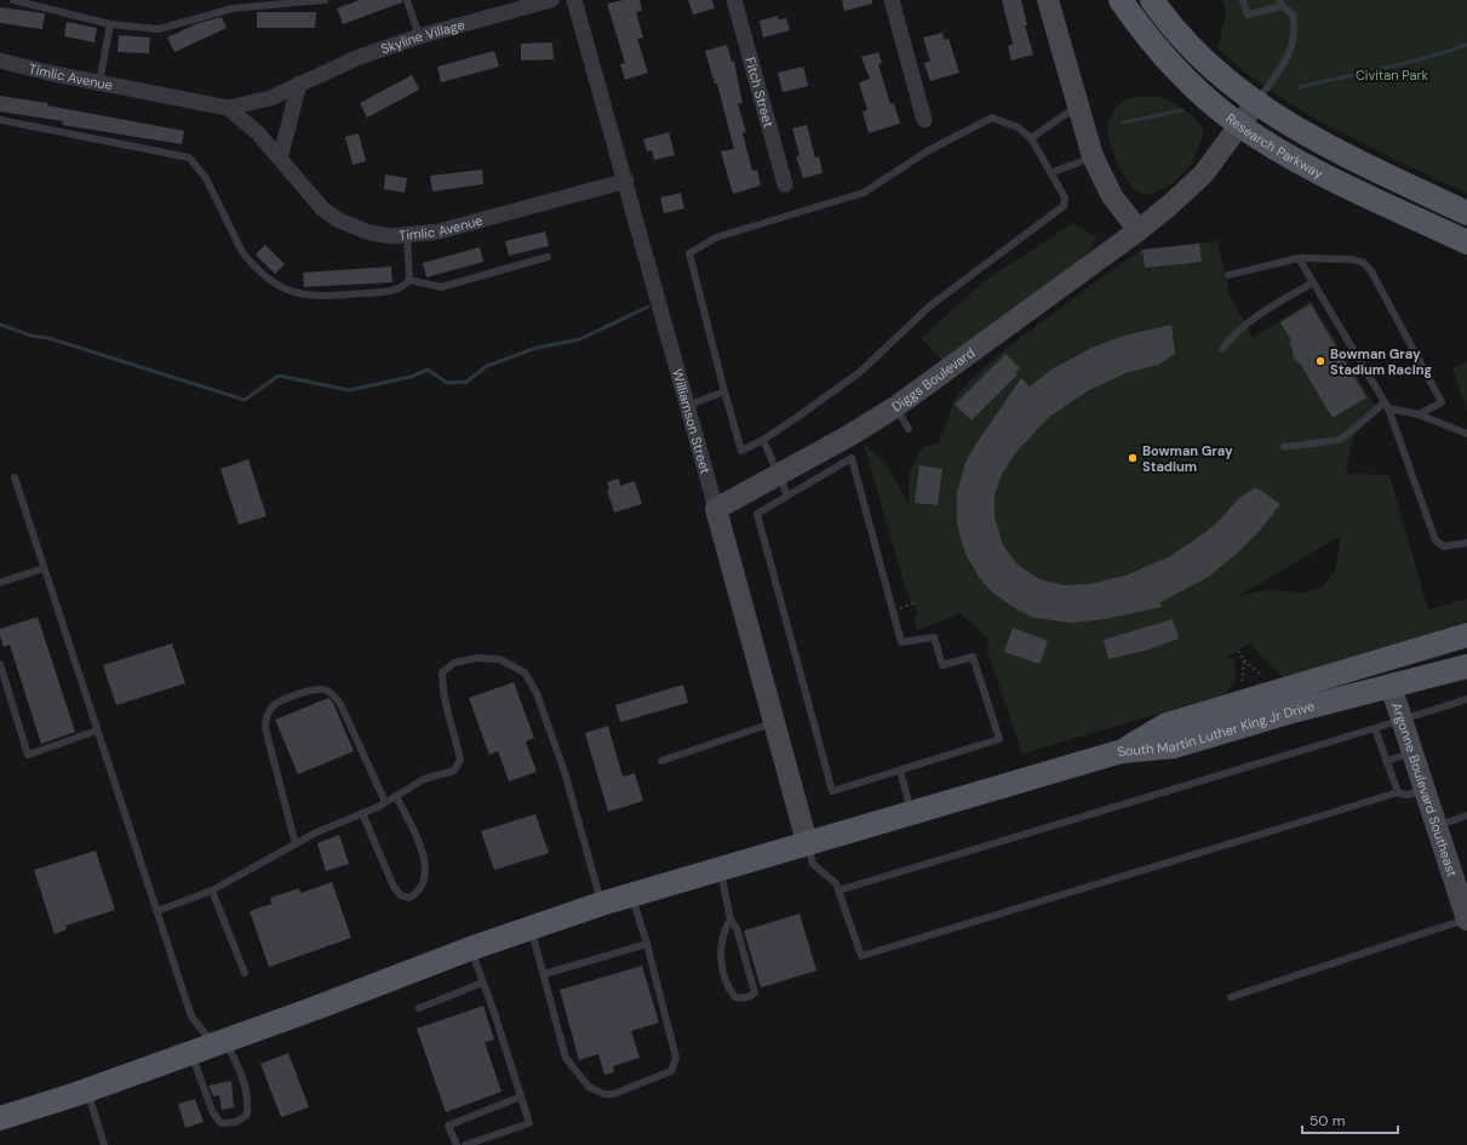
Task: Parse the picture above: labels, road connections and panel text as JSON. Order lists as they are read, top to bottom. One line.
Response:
{"streets":{"main road":["Research Parkway","South Martin Luther King Jr Drive"],"street":["Skyline Village","Timlic Avenue","Fitch Street","Diggs Boulevard","Williamson Street","Argonne Boulevard Southeast"]},"crossings":[["Skyline Village","Timlic Avenue"],["Timlic Avenue","Williamson Street"],["Research Parkway","Diggs Boulevard"],["Diggs Boulevard","Williamson Street"],["South Martin Luther King Jr Drive","Argonne Boulevard Southeast"]],"parks":["Civitan Park"],"places":["Bowman Gray Stadium Racing","Bowman Gray Stadium"],"scale_bar":"50 m"}
